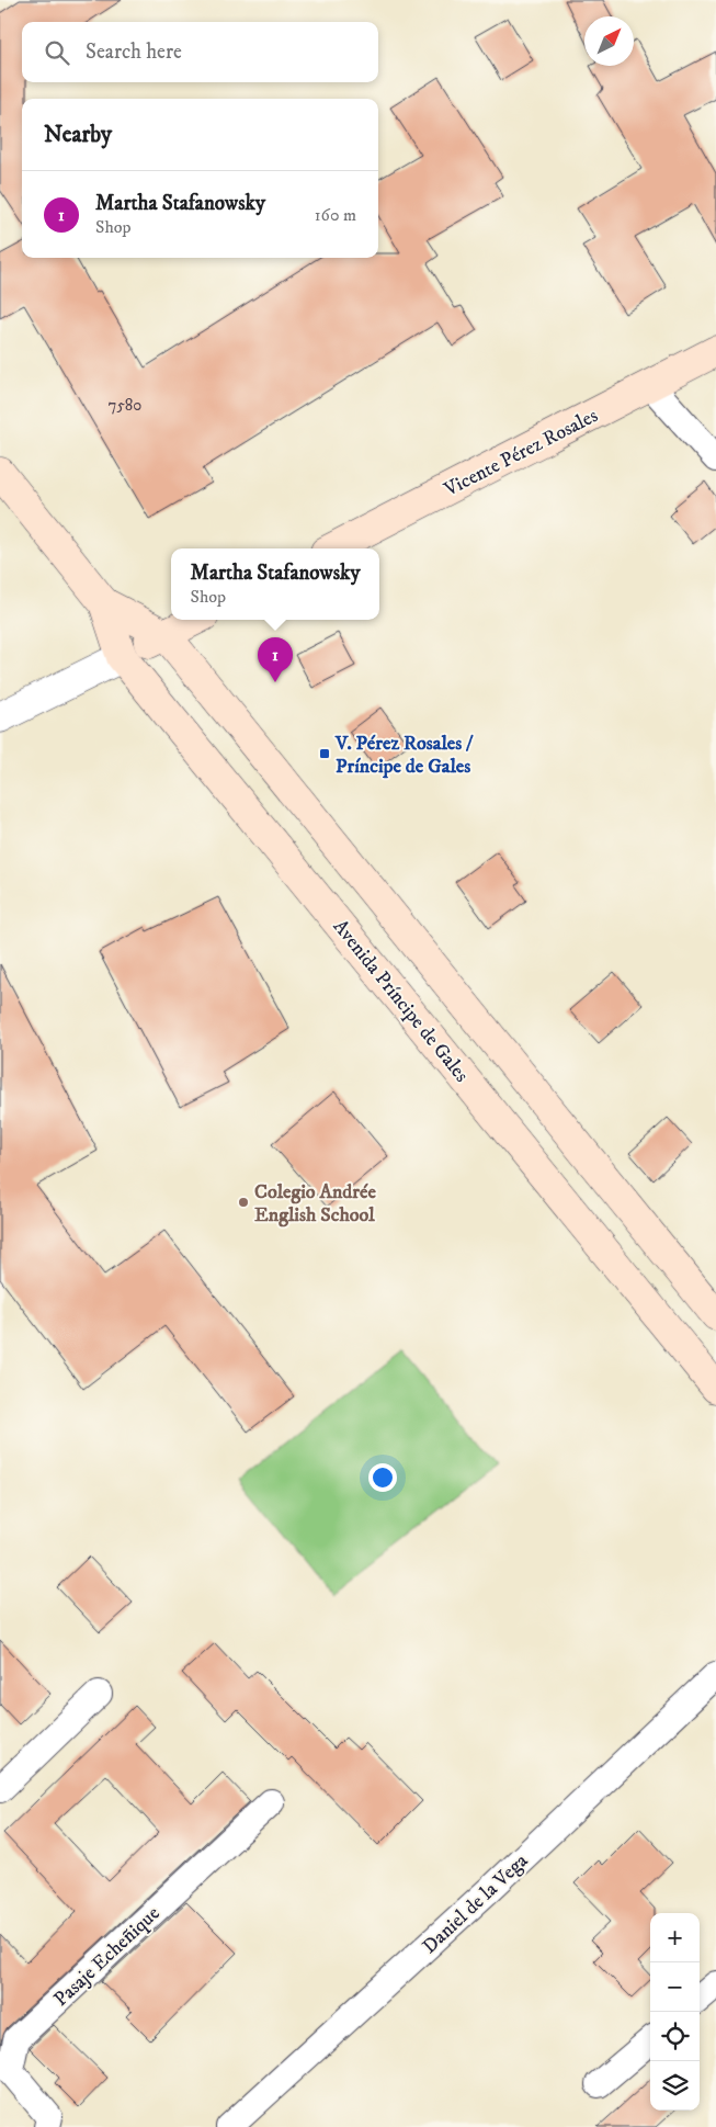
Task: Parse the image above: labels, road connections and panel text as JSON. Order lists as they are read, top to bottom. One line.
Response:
{"streets":{"main road":["Vicente Pérez Rosales","Avenida Príncipe de Gales"],"street":["Daniel de la Vega","Pasaje Echeñique"]},"places":{"transit":["V. Pérez Rosales / Príncipe de Gales"],"other":["Colegio Andrée English School"]},"house_numbers":["7580"],"north":"top right","page":{"search":"Search here","heading":"Nearby","list":[{"mark":"1","name":"Martha Stafanowsky","note":"Shop","value":"160 m"}],"popup":["Martha Stafanowsky","Shop"],"pins":"1","map_buttons":["+","−"]}}
